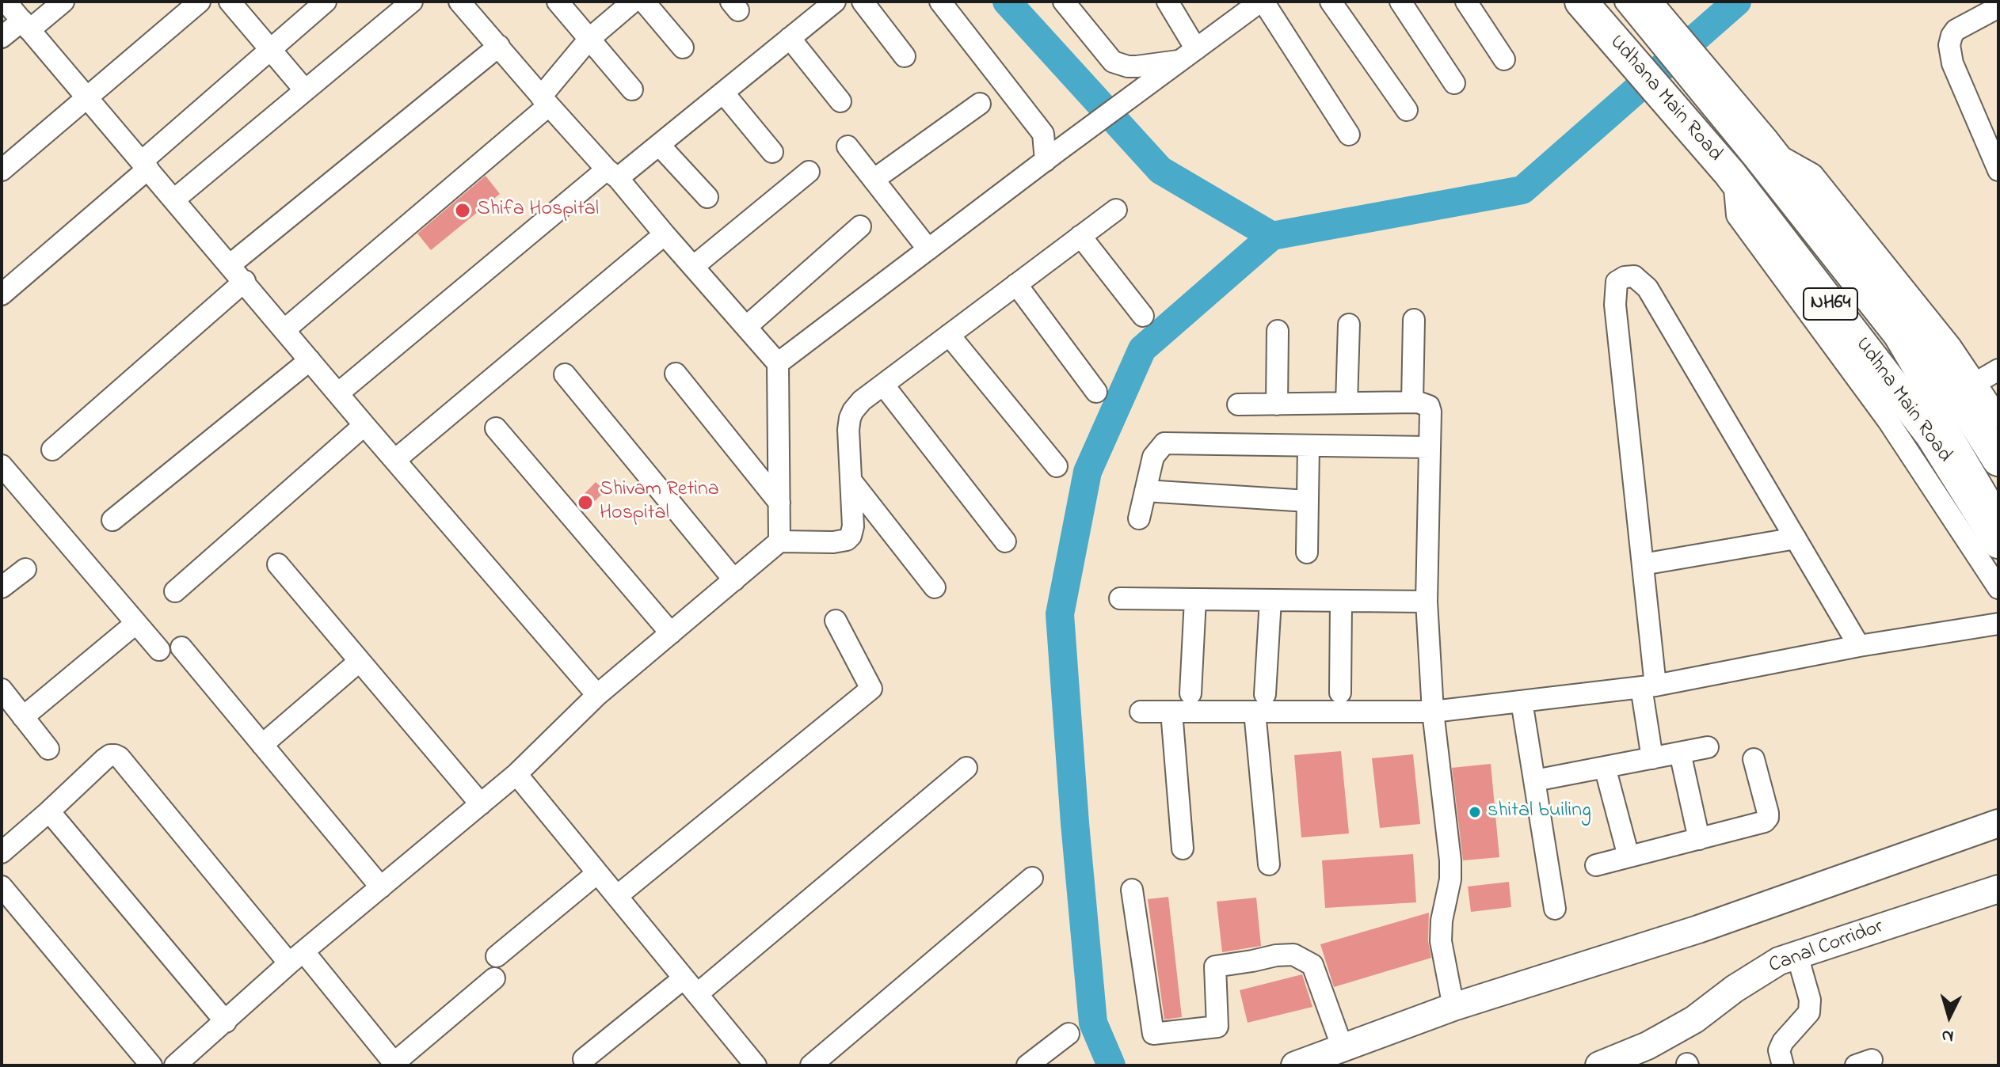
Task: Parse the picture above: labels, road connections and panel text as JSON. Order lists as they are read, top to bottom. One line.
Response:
{"streets":{"highway":["Udhana Main Road","NH64","Udhna Main Road"],"main road":["Canal Corridor"]},"crossings":[["Udhana Main Road","NH64"],["Udhana Main Road","Udhna Main Road"],["NH64","Udhna Main Road"]],"places":["Shifa Hospital","Shivam Retina Hospital","shital builing"],"north":"bottom"}
